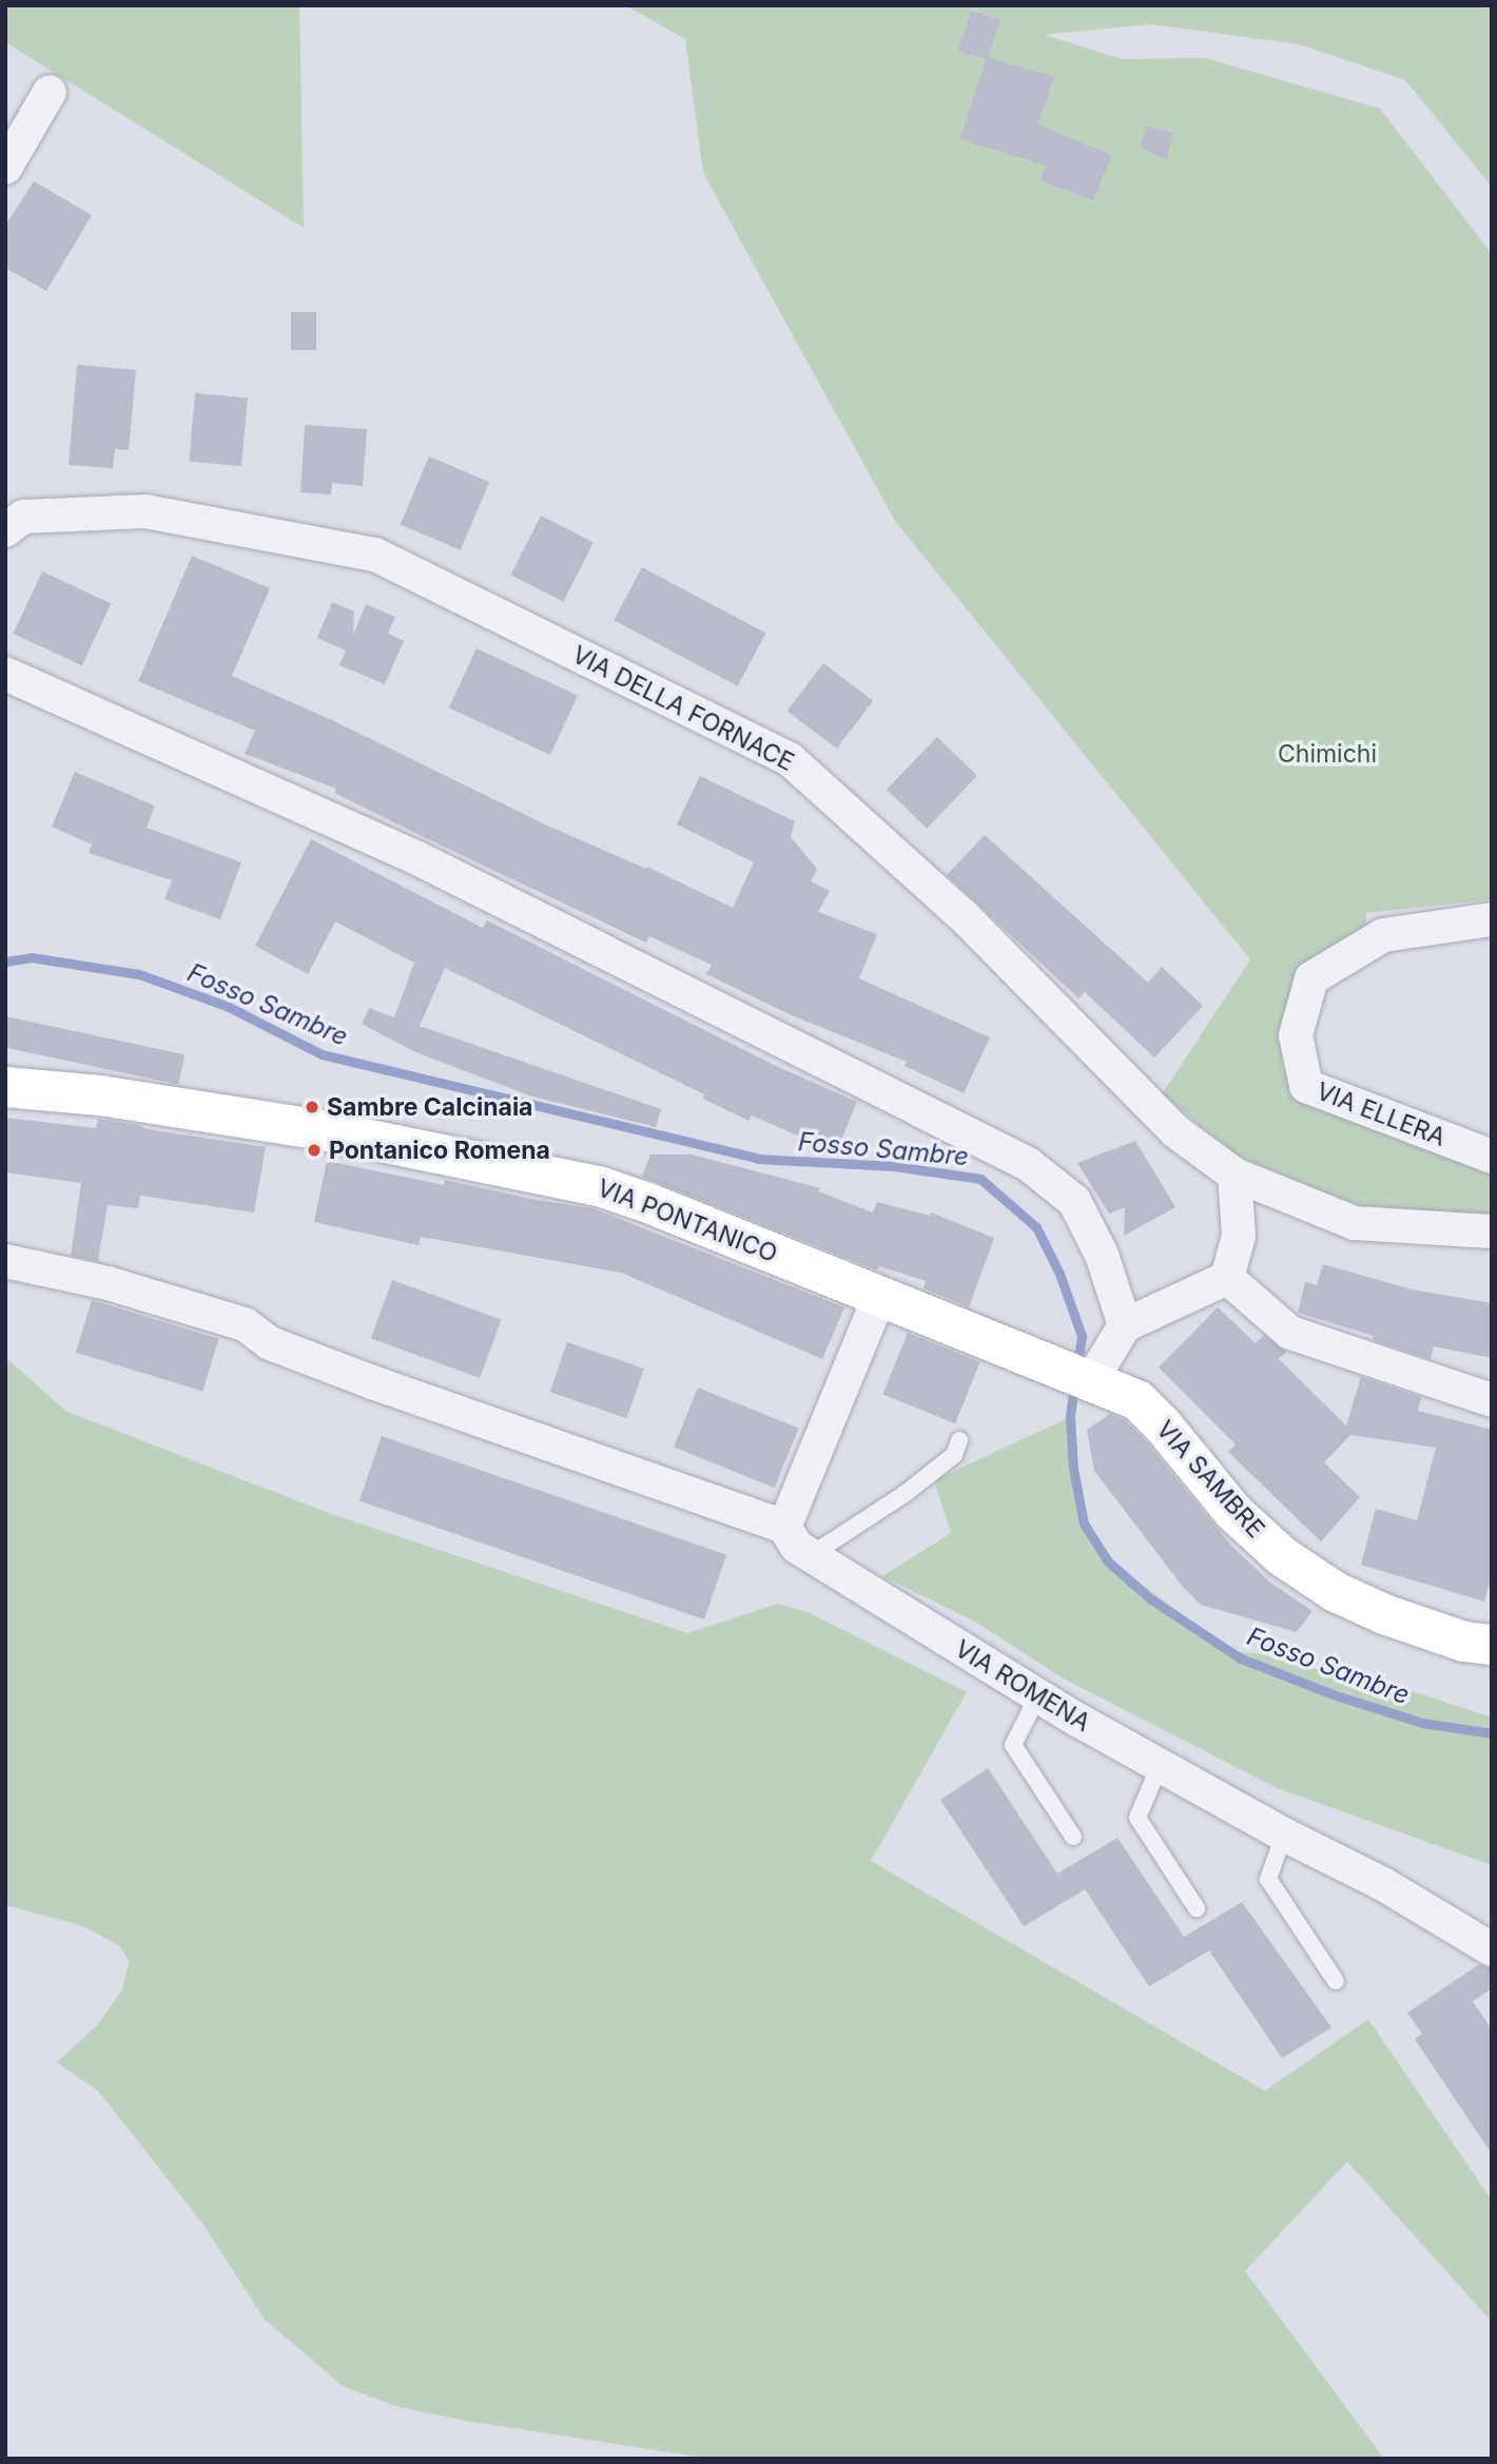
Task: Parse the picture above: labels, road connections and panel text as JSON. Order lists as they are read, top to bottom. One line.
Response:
{"streets":{"street":["VIA DELLA FORNACE","VIA ELLERA","VIA PONTANICO","VIA SAMBRE","VIA ROMENA"]},"crossings":[["VIA PONTANICO","VIA SAMBRE"]],"water":["Fosso Sambre"],"parks":["Chimichi"],"places":["Sambre Calcinaia","Pontanico Romena"]}
